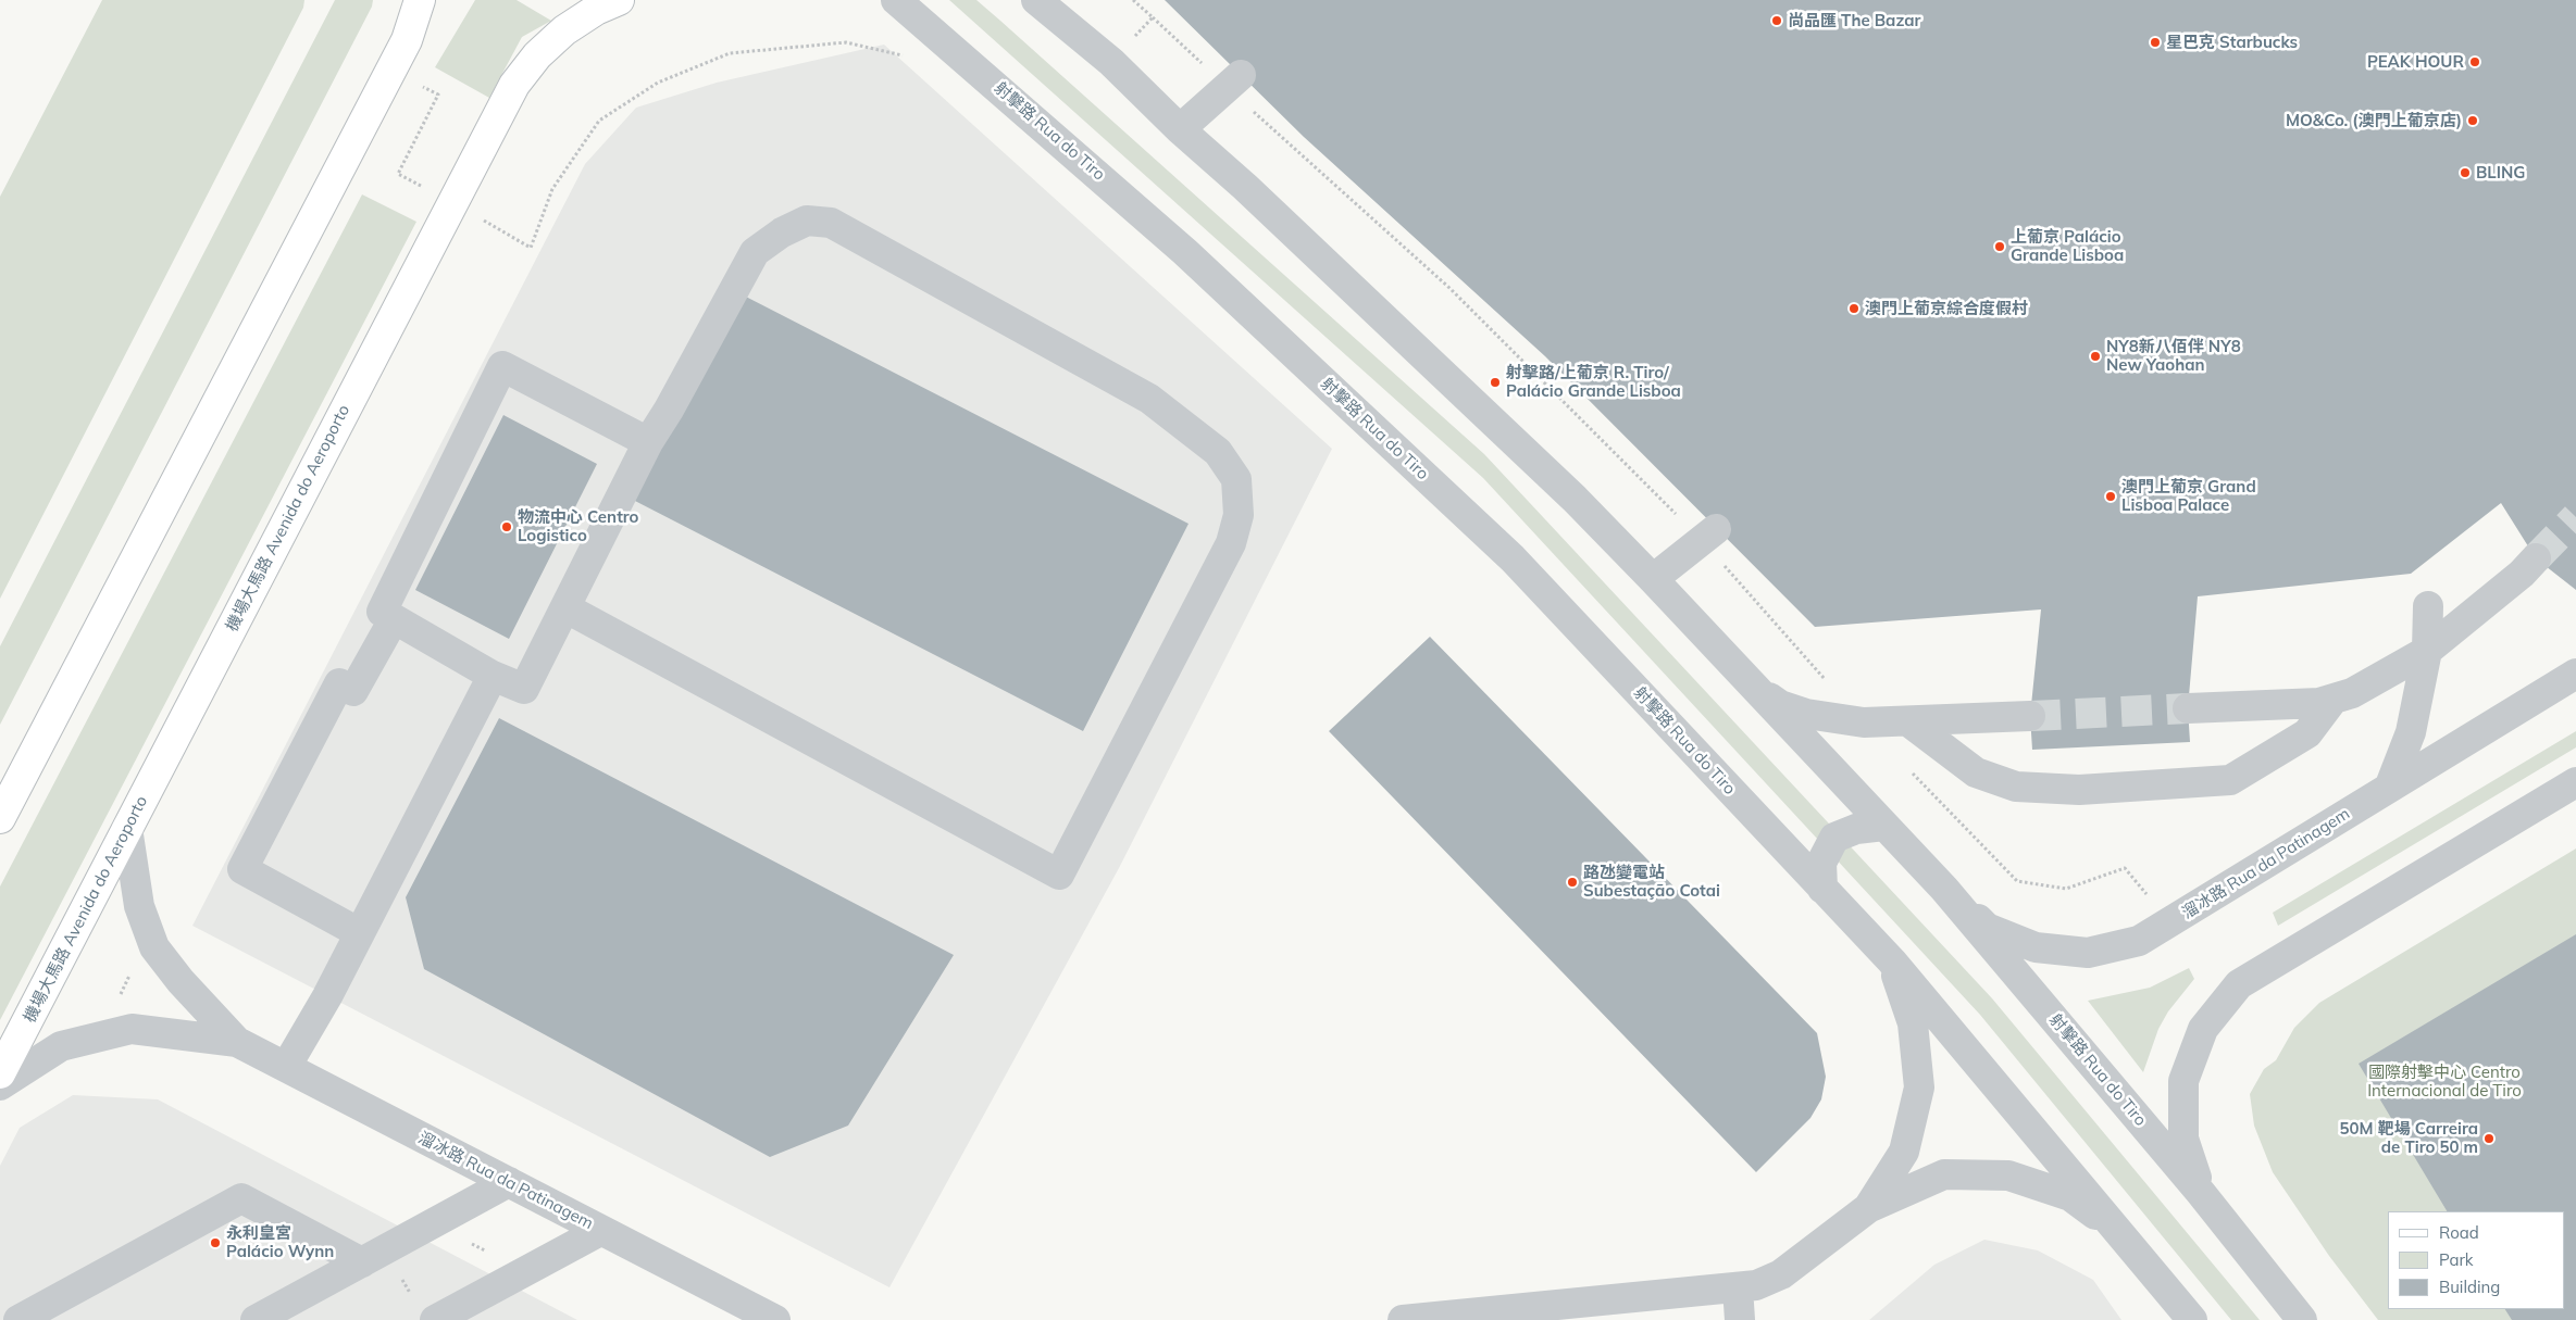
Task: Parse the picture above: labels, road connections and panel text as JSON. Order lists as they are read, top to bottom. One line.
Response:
{"streets":{"main road":["機場大馬路 Avenida do Aeroporto"],"street":["射擊路 Rua do Tiro","溜冰路 Rua da Patinagem"]},"crossings":[["射擊路 Rua do Tiro","溜冰路 Rua da Patinagem"],["機場大馬路 Avenida do Aeroporto","溜冰路 Rua da Patinagem"]],"parks":["國際射擊中心 Centro Internacional de Tiro"],"places":["尚品匯 The Bazar","星巴克 Starbucks","PEAK HOUR","MO&Co. (澳門上葡京店)","BLING","上葡京 Palácio Grande Lisboa","澳門上葡京綜合度假村","NY8新八佰伴 NY8 New Yaohan","射擊路/上葡京 R. Tiro/ Palácio Grande Lisboa","澳門上葡京 Grand Lisboa Palace","物流中心 Centro Logistico","路氹變電站 Subestação Cotai","50M 靶場 Carreira de Tiro 50 m","永利皇宮 Palácio Wynn"],"legend":["Road","Park","Building"]}
